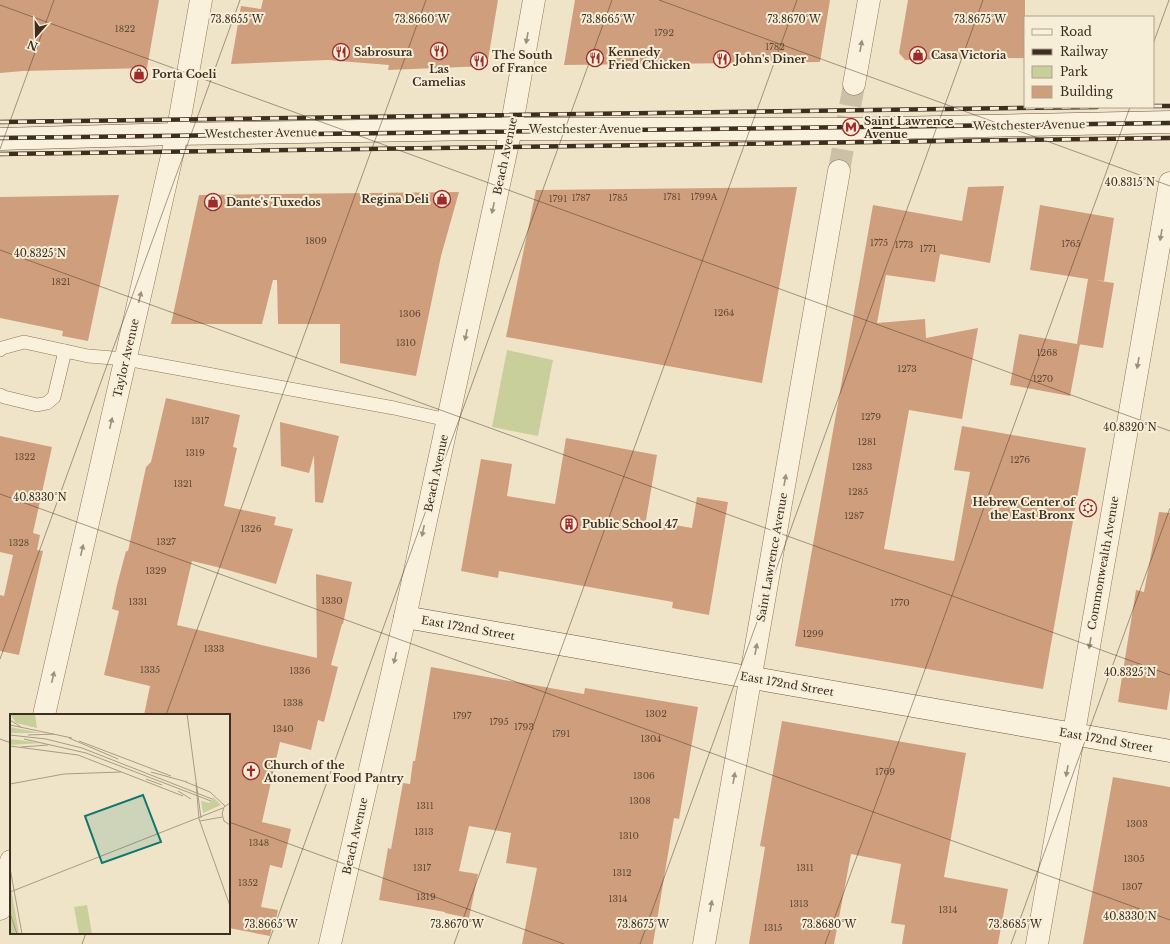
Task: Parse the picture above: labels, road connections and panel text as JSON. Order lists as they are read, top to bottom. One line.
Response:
{"streets":{"street":["Westchester Avenue","Beach Avenue","Taylor Avenue","Saint Lawrence Avenue","Commonwealth Avenue","East 172nd Street"]},"crossings":[["Westchester Avenue","Beach Avenue"],["Westchester Avenue","Taylor Avenue"],["Beach Avenue","East 172nd Street"],["Saint Lawrence Avenue","East 172nd Street"],["Commonwealth Avenue","East 172nd Street"]],"one_way":["Beach Avenue","Taylor Avenue","Saint Lawrence Avenue","Commonwealth Avenue"],"places":{"restaurant":["Las Camelias","Sabrosura","Kennedy Fried Chicken","John's Diner","The South of France"],"shop":["Casa Victoria","Porta Coeli","Regina Deli","Dante's Tuxedos"],"metro station":["Saint Lawrence Avenue"],"synagogue":["Hebrew Center of the East Bronx"],"building":["Public School 47"],"church":["Church of the Atonement Food Pantry"]},"house_numbers":["1822","1792","1782","1781","1799A","1787","1785","1791","1809","1775","1765","1773","1771","1821","1264","1306","1310","1268","1273","1270","1279","1317","1281","1319","1322","1276","1283","1321","1285","1287","1326","1327","1328","1329","1330","1331","1770","1299","1333","1335","1336","1338","1302","1797","1795","1793","1340","1791","1304","1769","1306","1308","1311","1303","1313","1310","1348","1305","1317","1311","1312","1352","1307","1319","1314","1313","1314","1315"],"legend":["Road","Railway","Park","Building"],"north":"bottom","coordinates":["73.8655°W","73.8660°W","73.8665°W","73.8670°W","73.8675°W","40.8315°N","40.8325°N","40.8320°N","40.8330°N","73.8680°W","73.8685°W"]}
